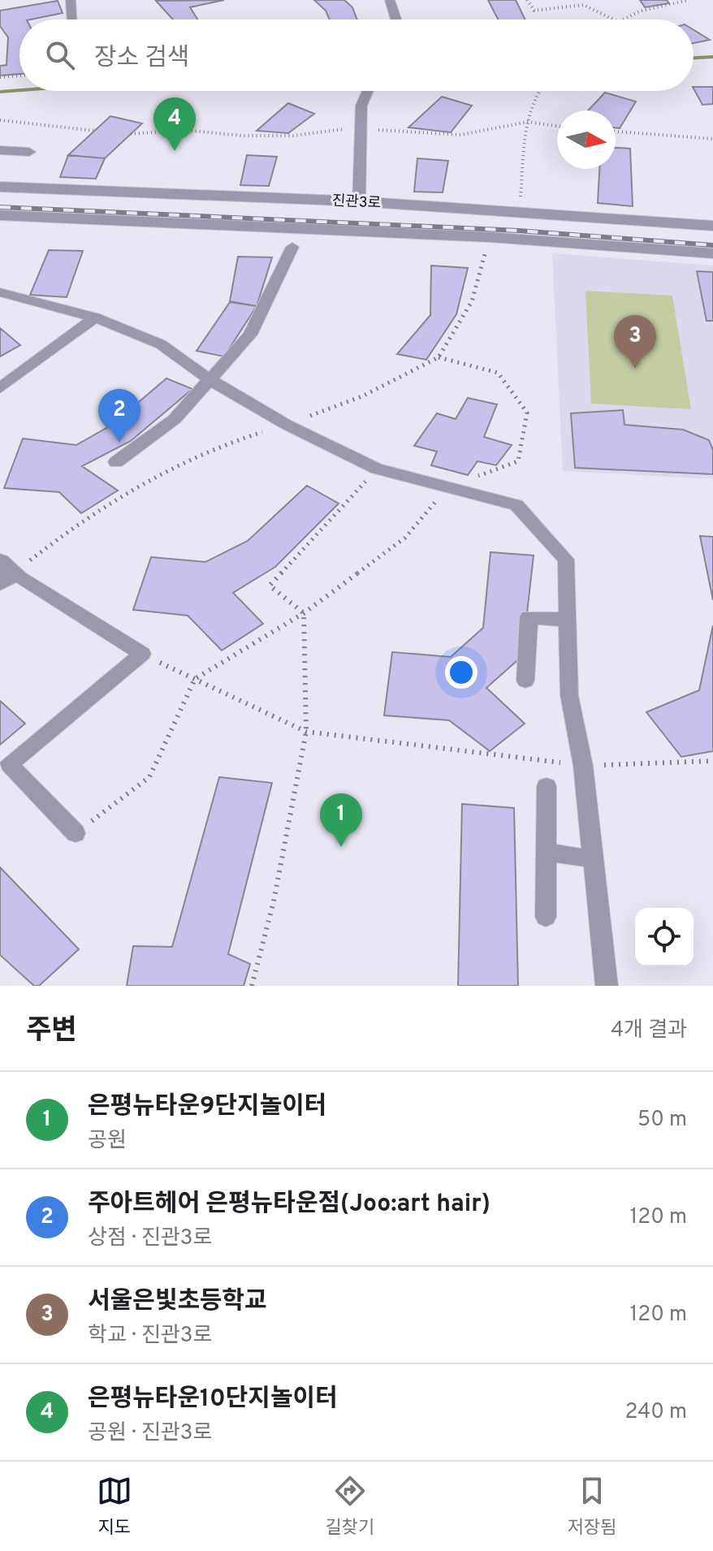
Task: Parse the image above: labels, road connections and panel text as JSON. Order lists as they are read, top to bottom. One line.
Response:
{"streets":{"street":["진관3로"]},"north":"right","page":{"search":"장소 검색","pins":["4","3","2","1"],"heading":["주변","4개 결과"],"list":[{"mark":"1","name":"은평뉴타운9단지놀이터","note":"공원","value":"50 m"},{"mark":"2","name":"주아트헤어 은평뉴타운점(Joo:art hair)","note":"상점 · 진관3로","value":"120 m"},{"mark":"3","name":"서울은빛초등학교","note":"학교 · 진관3로","value":"120 m"},{"mark":"4","name":"은평뉴타운10단지놀이터","note":"공원 · 진관3로","value":"240 m"}],"nav":["지도","길찾기","저장됨"]}}
